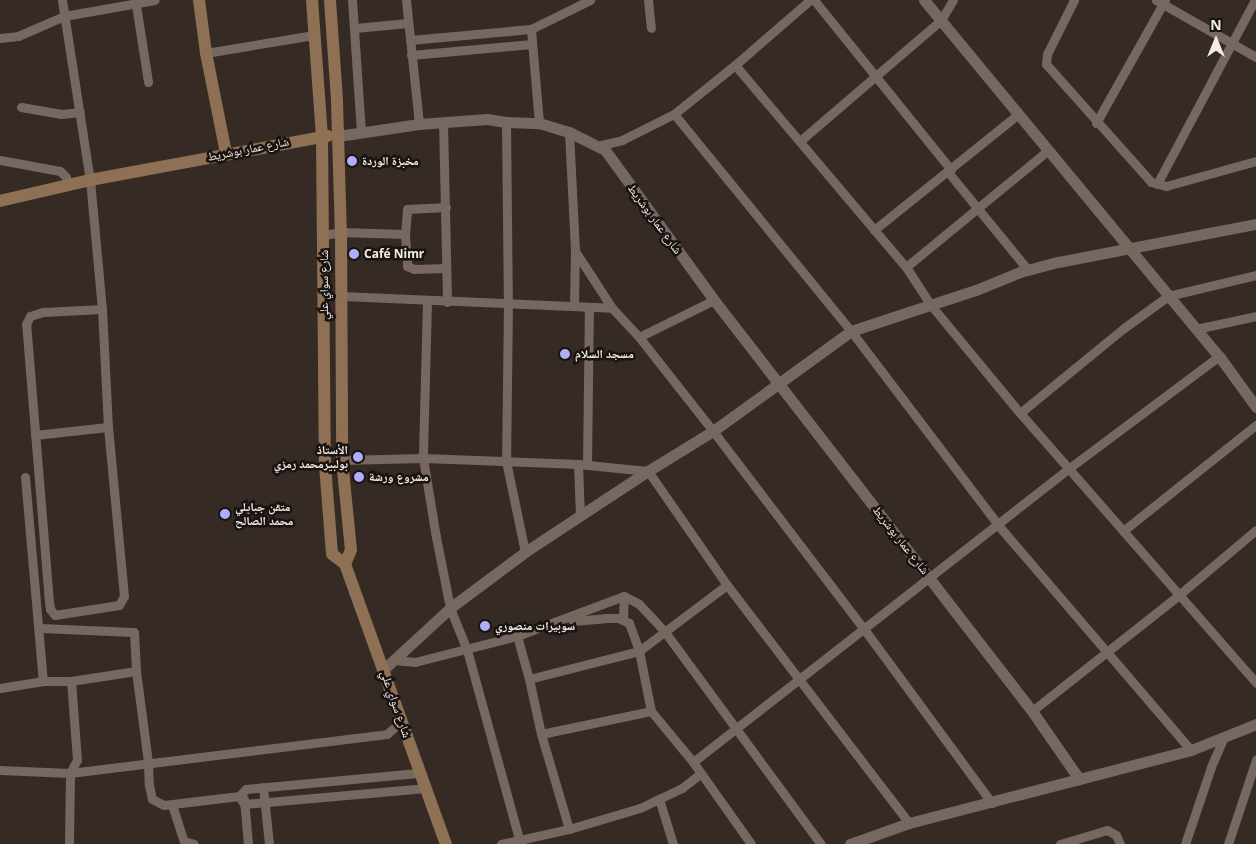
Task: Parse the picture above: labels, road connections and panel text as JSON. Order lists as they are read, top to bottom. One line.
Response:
{"streets":{"main road":["شارع عمار بوشريط","شارع سواي علي"]},"crossings":[["شارع عمار بوشريط","شارع سواي علي"]],"places":["مخبزة الوردة","Café Nimr","مسجد السلام","الأستاذ بولبيرمحمد رمزي","مشروع ورشة","متقن جبايلي محمد الصالح","سوبيرات منصوري"],"north":"top"}
